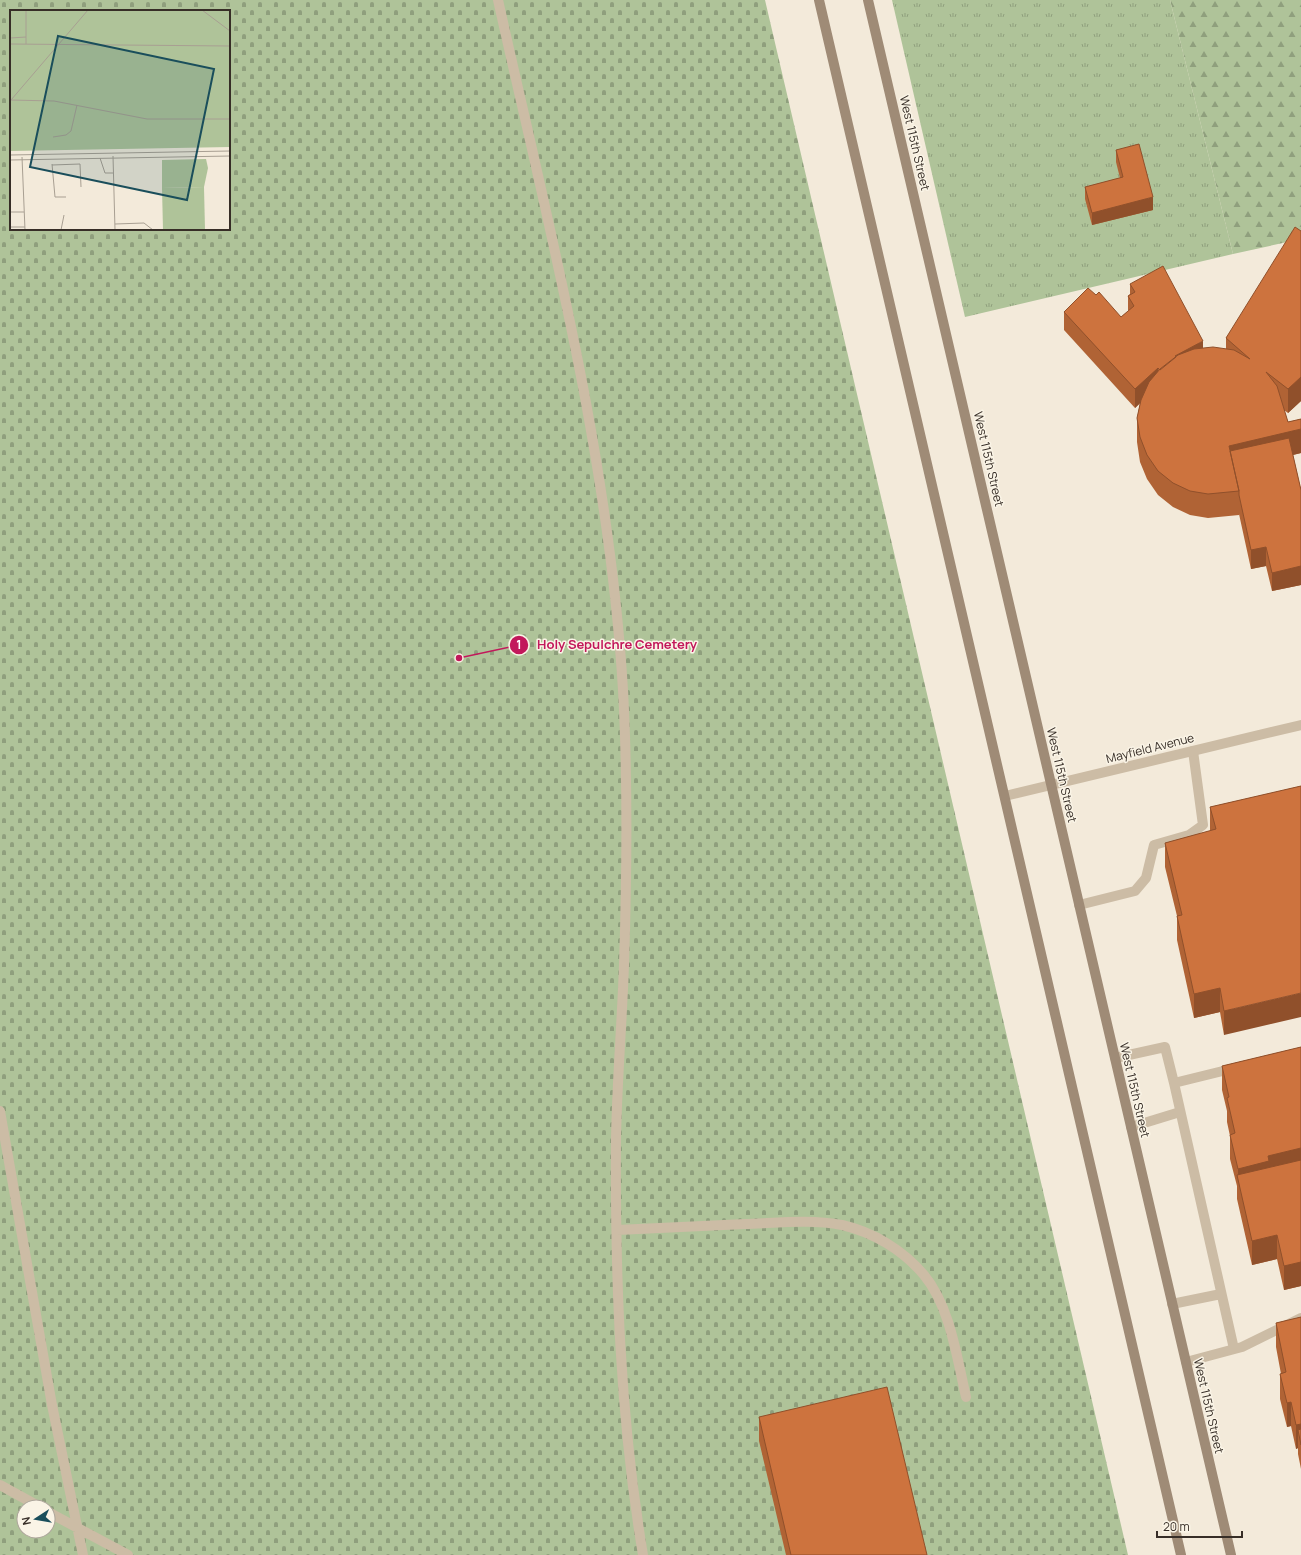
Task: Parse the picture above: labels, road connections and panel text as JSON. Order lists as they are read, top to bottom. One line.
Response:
{"streets":{"street":["West 115th Street","Mayfield Avenue"]},"crossings":[["West 115th Street","Mayfield Avenue"]],"places":["Holy Sepulchre Cemetery"],"scale_bar":"20 m","north":"left"}
